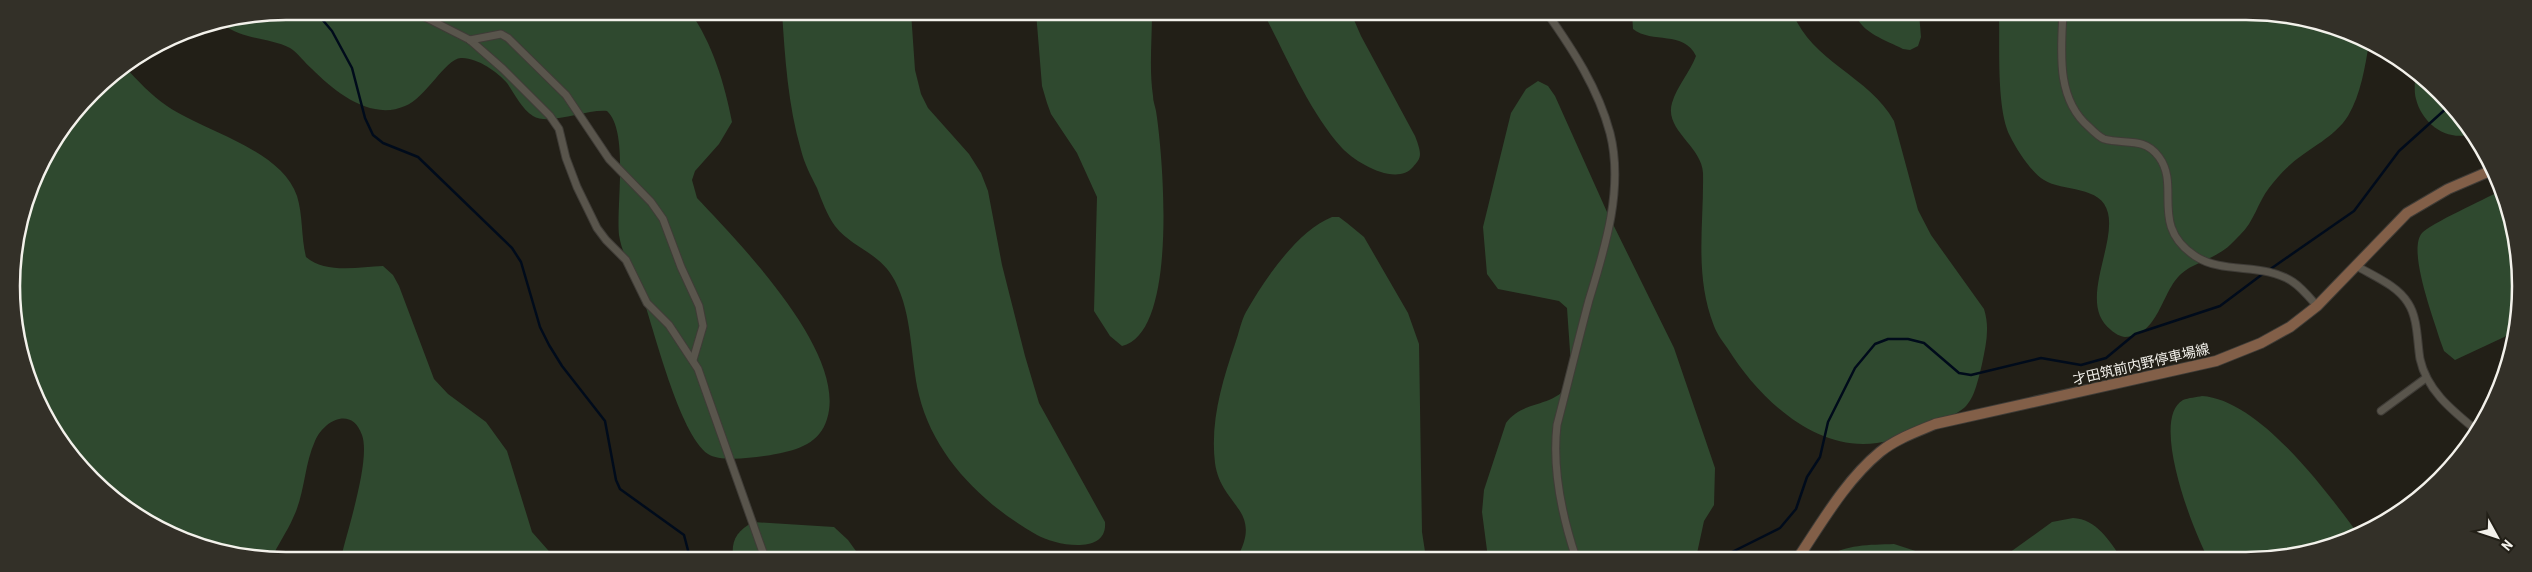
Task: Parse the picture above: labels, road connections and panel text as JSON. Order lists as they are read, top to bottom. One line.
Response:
{"streets":{"main road":["才田筑前内野停車場線"]},"north":"bottom right"}
